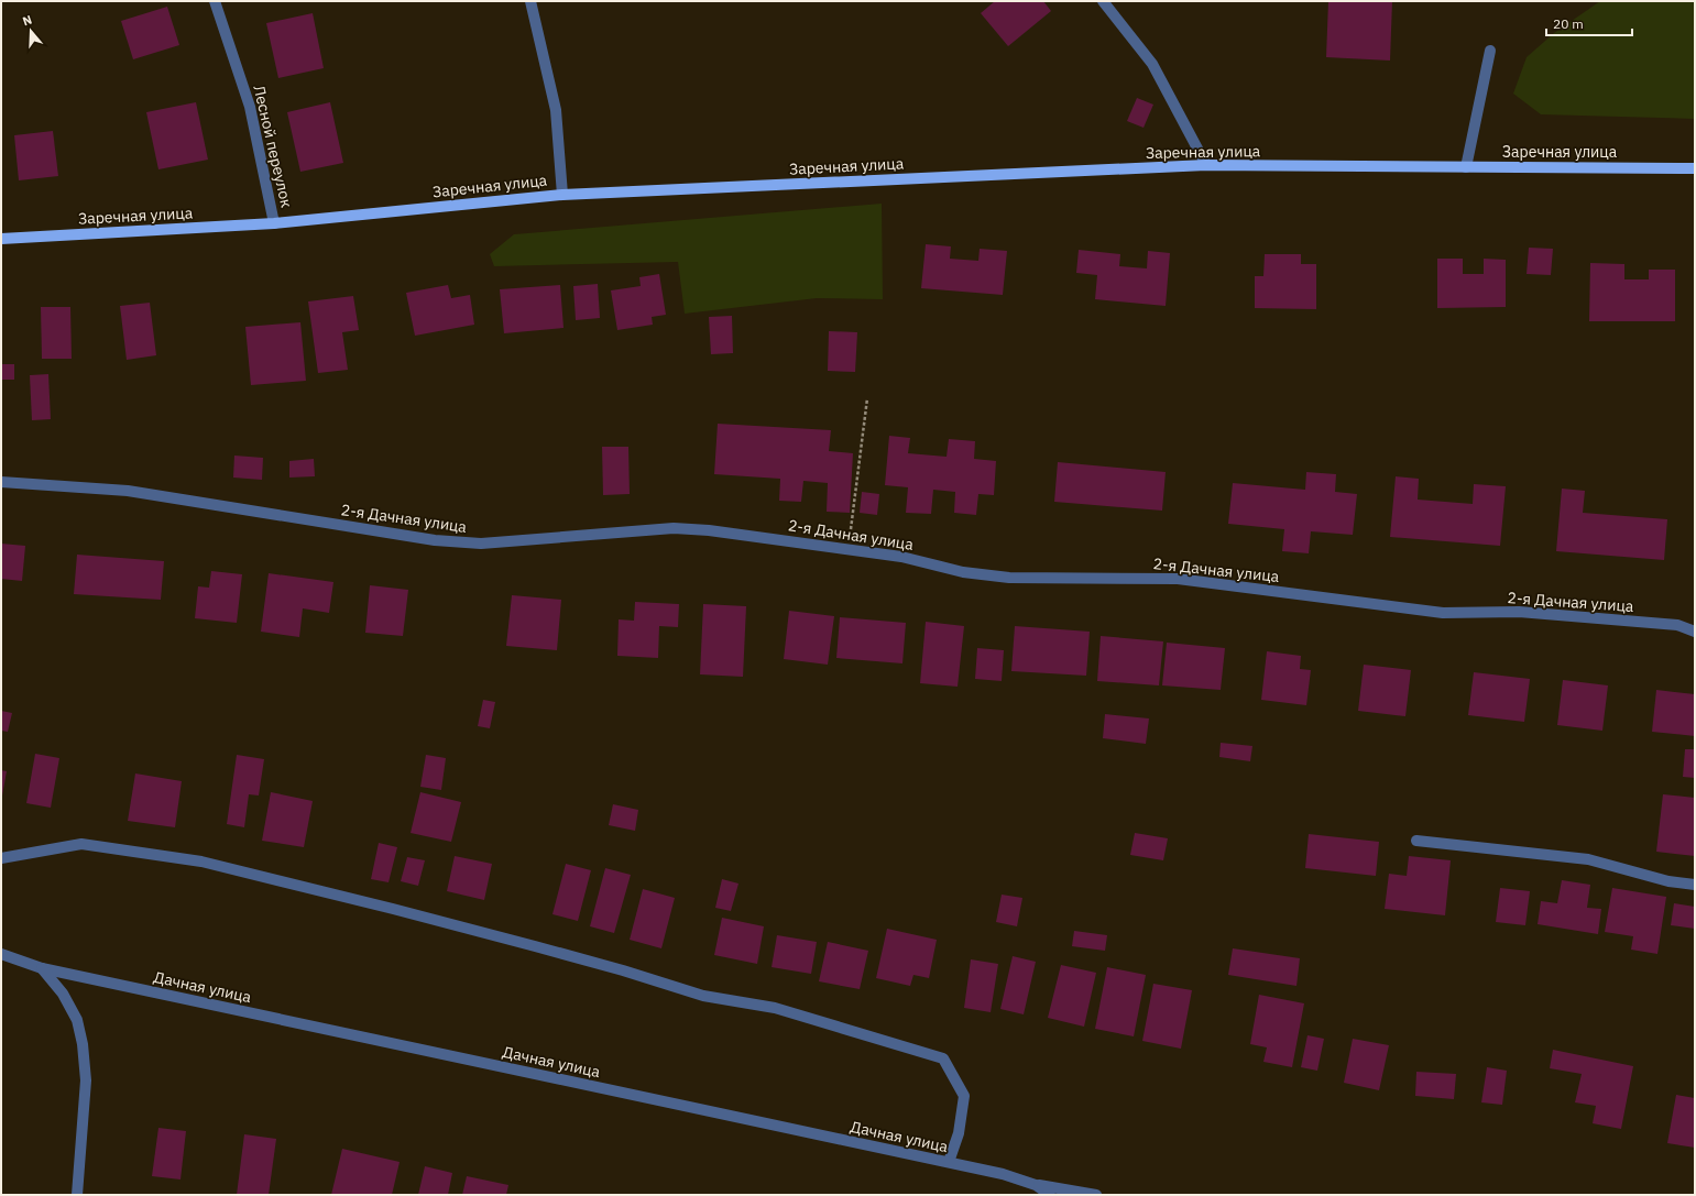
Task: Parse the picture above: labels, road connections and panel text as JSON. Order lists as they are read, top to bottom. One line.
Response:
{"streets":{"main road":["Заречная улица"],"street":["Лесной переулок","2-я Дачная улица","Дачная улица"]},"crossings":[["Лесной переулок","Заречная улица"]],"scale_bar":"20 m","north":"top"}
